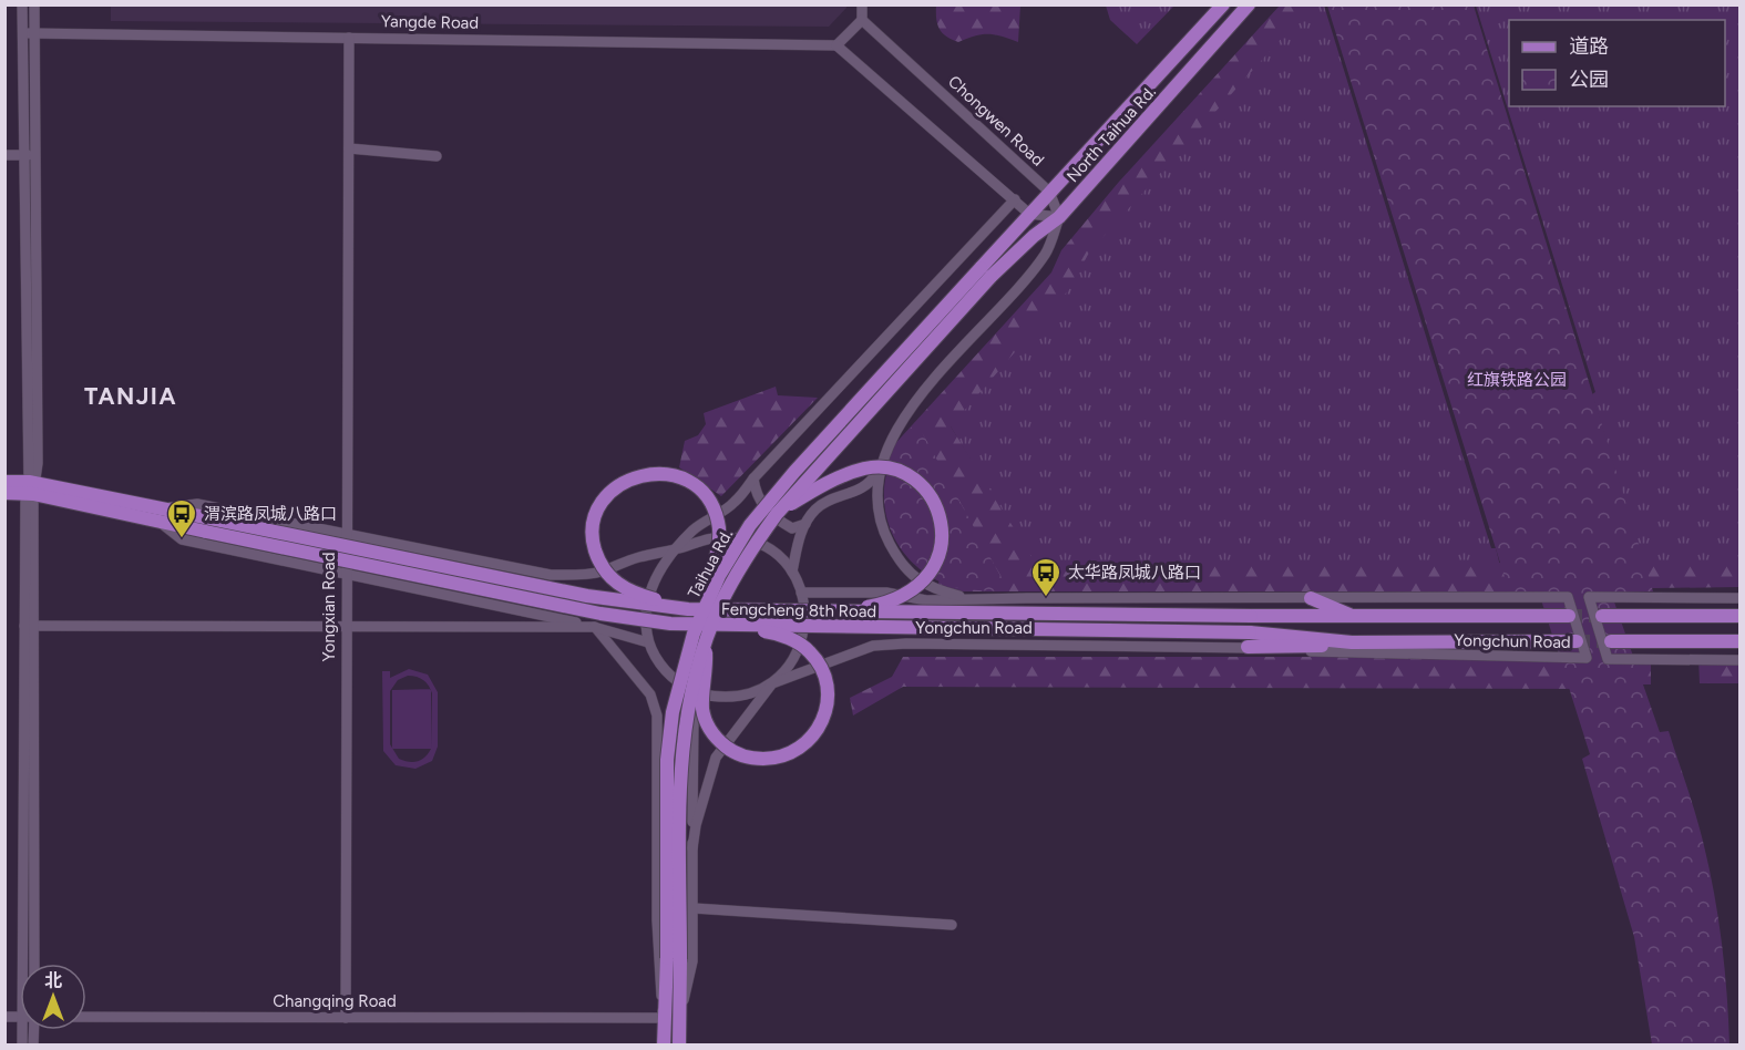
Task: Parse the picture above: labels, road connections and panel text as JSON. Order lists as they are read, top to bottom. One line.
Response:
{"streets":{"main road":["North Taihua Rd.","Taihua Rd.","Fengcheng 8th Road","Yongchun Road"],"street":["Yangde Road","Chongwen Road","Yongxian Road","Changqing Road"]},"crossings":[["Yangde Road","Yongxian Road"],["Chongwen Road","North Taihua Rd."],["North Taihua Rd.","Taihua Rd."],["Yongxian Road","Fengcheng 8th Road"],["Yongxian Road","Changqing Road"],["Fengcheng 8th Road","Yongchun Road"]],"districts":["TANJIA"],"parks":["红旗铁路公园"],"places":{"bus stop":["渭滨路凤城八路口","太华路凤城八路口"]},"legend":["道路","公园"],"north":"top"}
